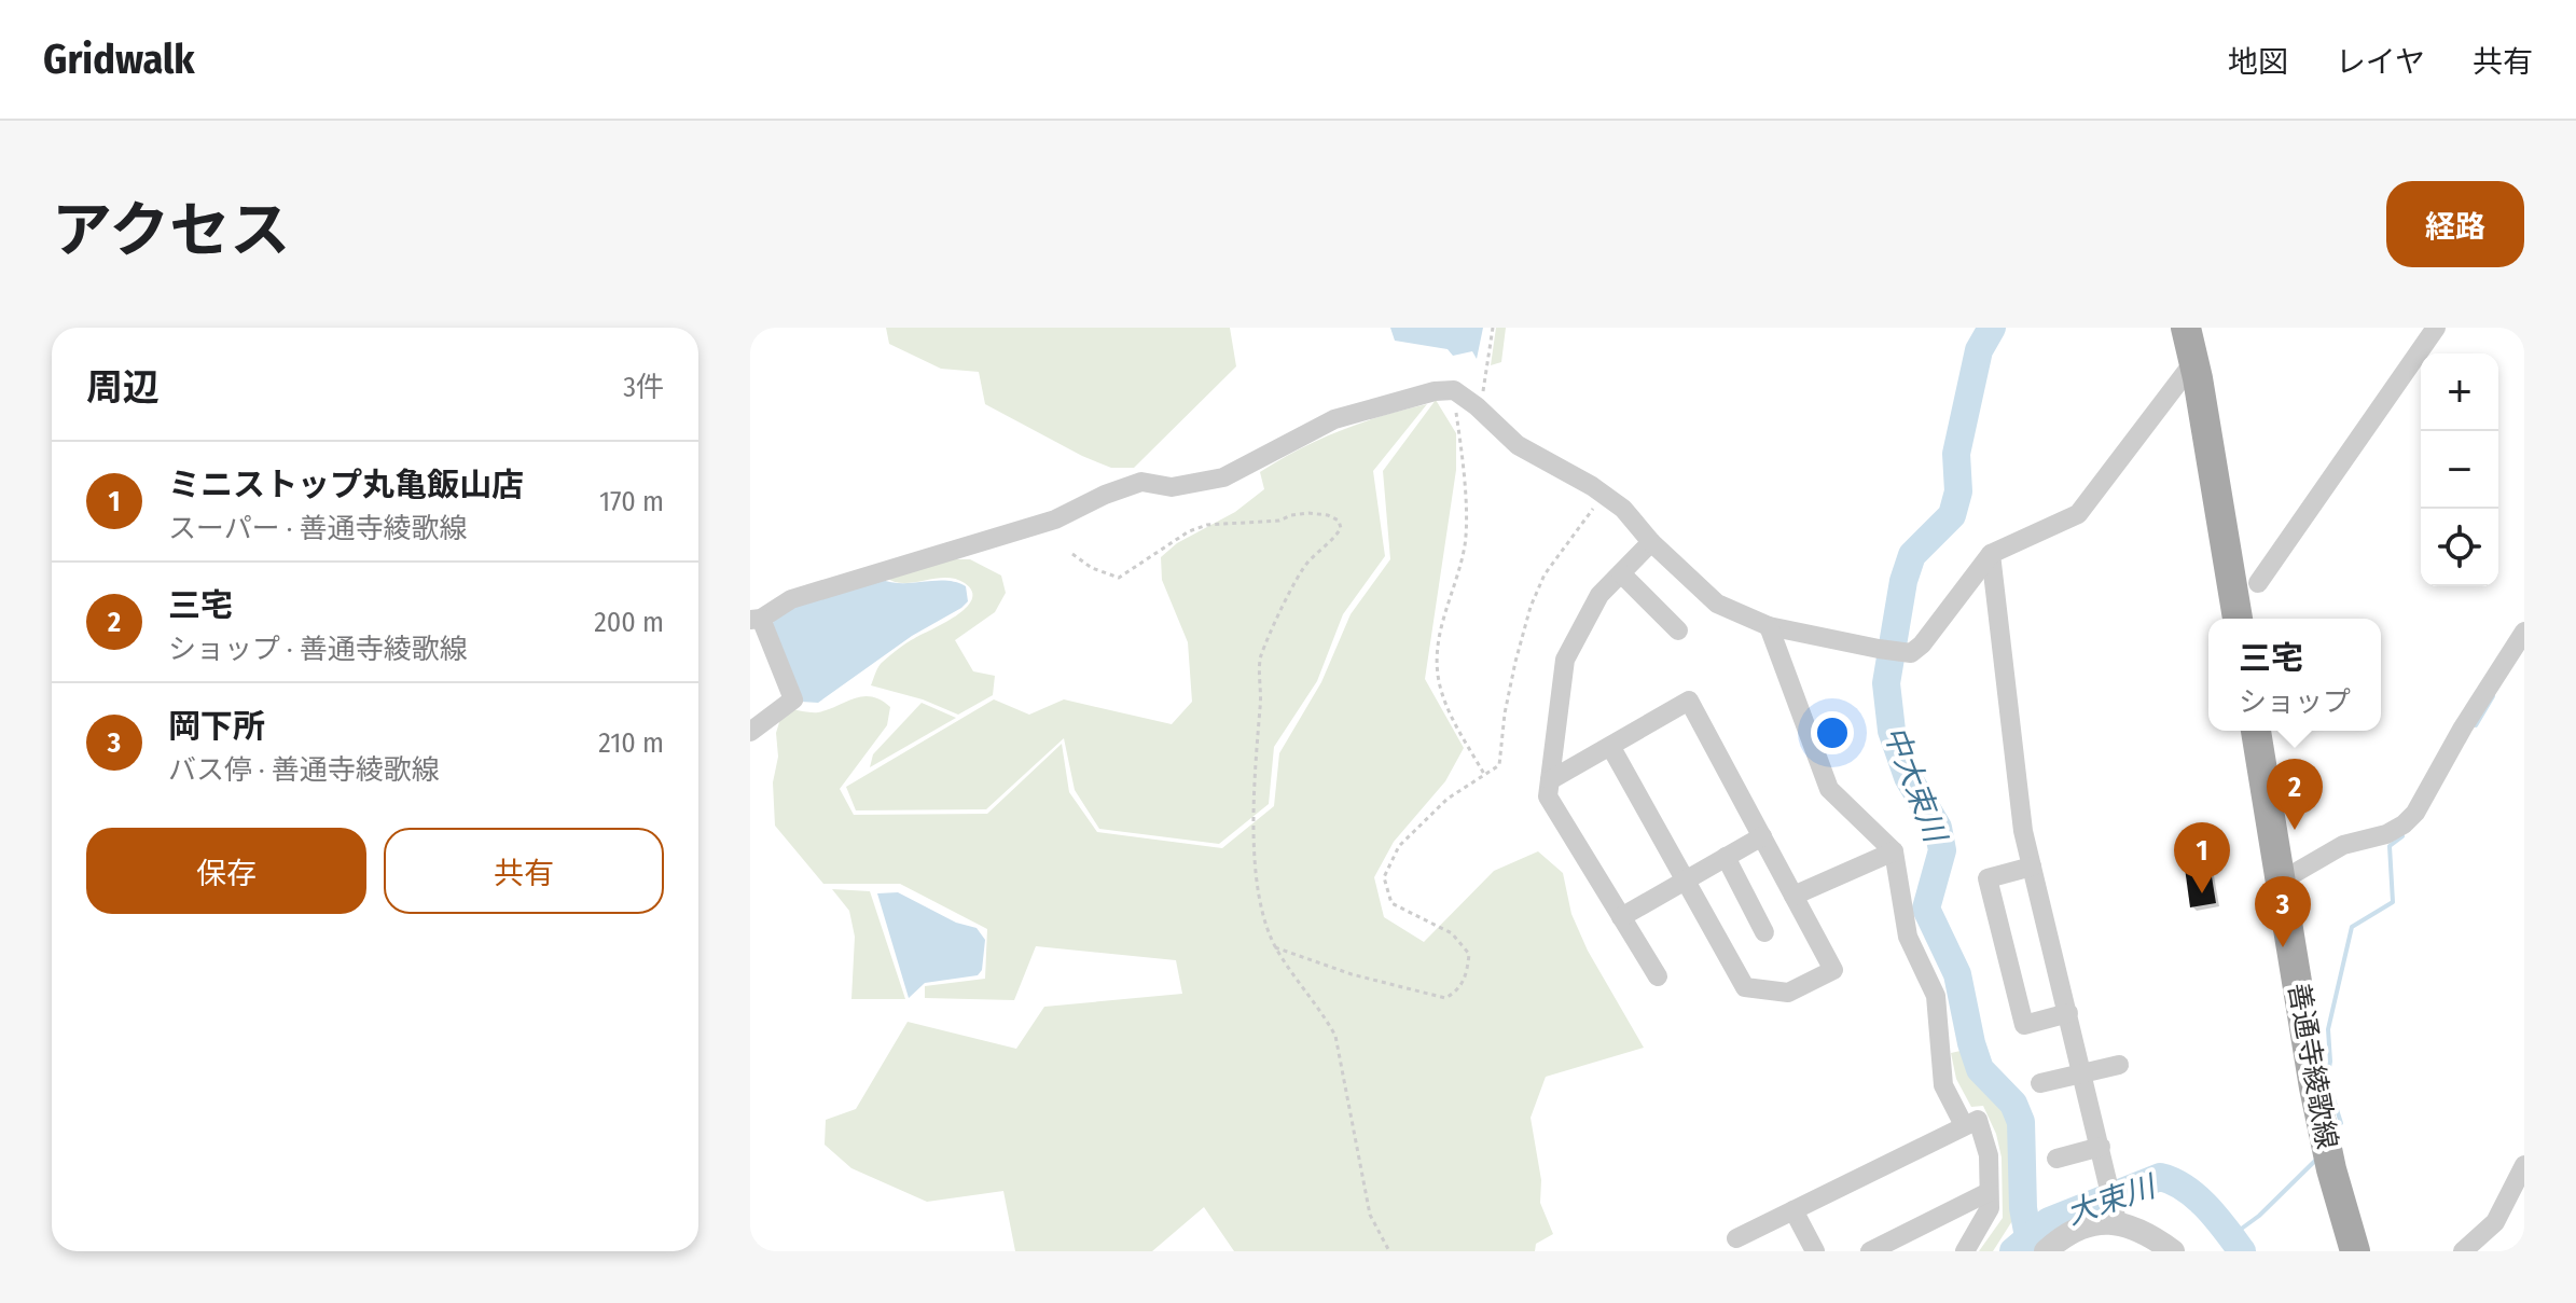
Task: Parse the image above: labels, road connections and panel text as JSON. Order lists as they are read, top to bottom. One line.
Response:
{"streets":{"main road":["善通寺綾歌線"]},"water":["中大束川","大束川"],"page":{"header":"Gridwalk","nav":["地図","レイヤ","共有"],"title":"アクセス","buttons":["経路",["保存","共有"]],"heading":["周辺","3件"],"map_buttons":["+","−"],"list":[{"mark":"1","name":"ミニストップ丸亀飯山店","note":"スーパー · 善通寺綾歌線","value":"170 m"},{"mark":"2","name":"三宅","note":"ショップ · 善通寺綾歌線","value":"200 m"},{"mark":"3","name":"岡下所","note":"バス停 · 善通寺綾歌線","value":"210 m"}],"popup":["三宅","ショップ"],"pins":["2","1","3"]}}
